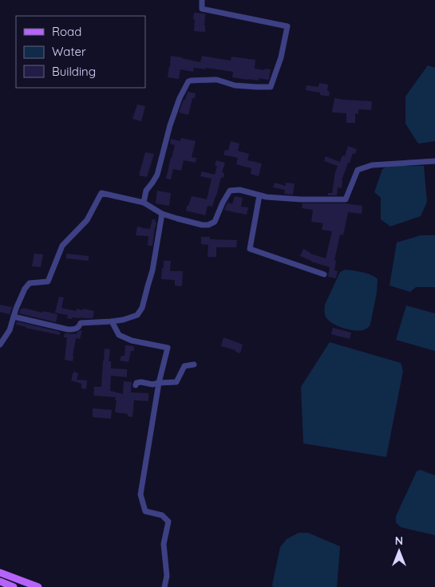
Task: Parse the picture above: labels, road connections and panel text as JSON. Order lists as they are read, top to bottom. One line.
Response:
{"legend":["Road","Water","Building"],"north":"top"}
